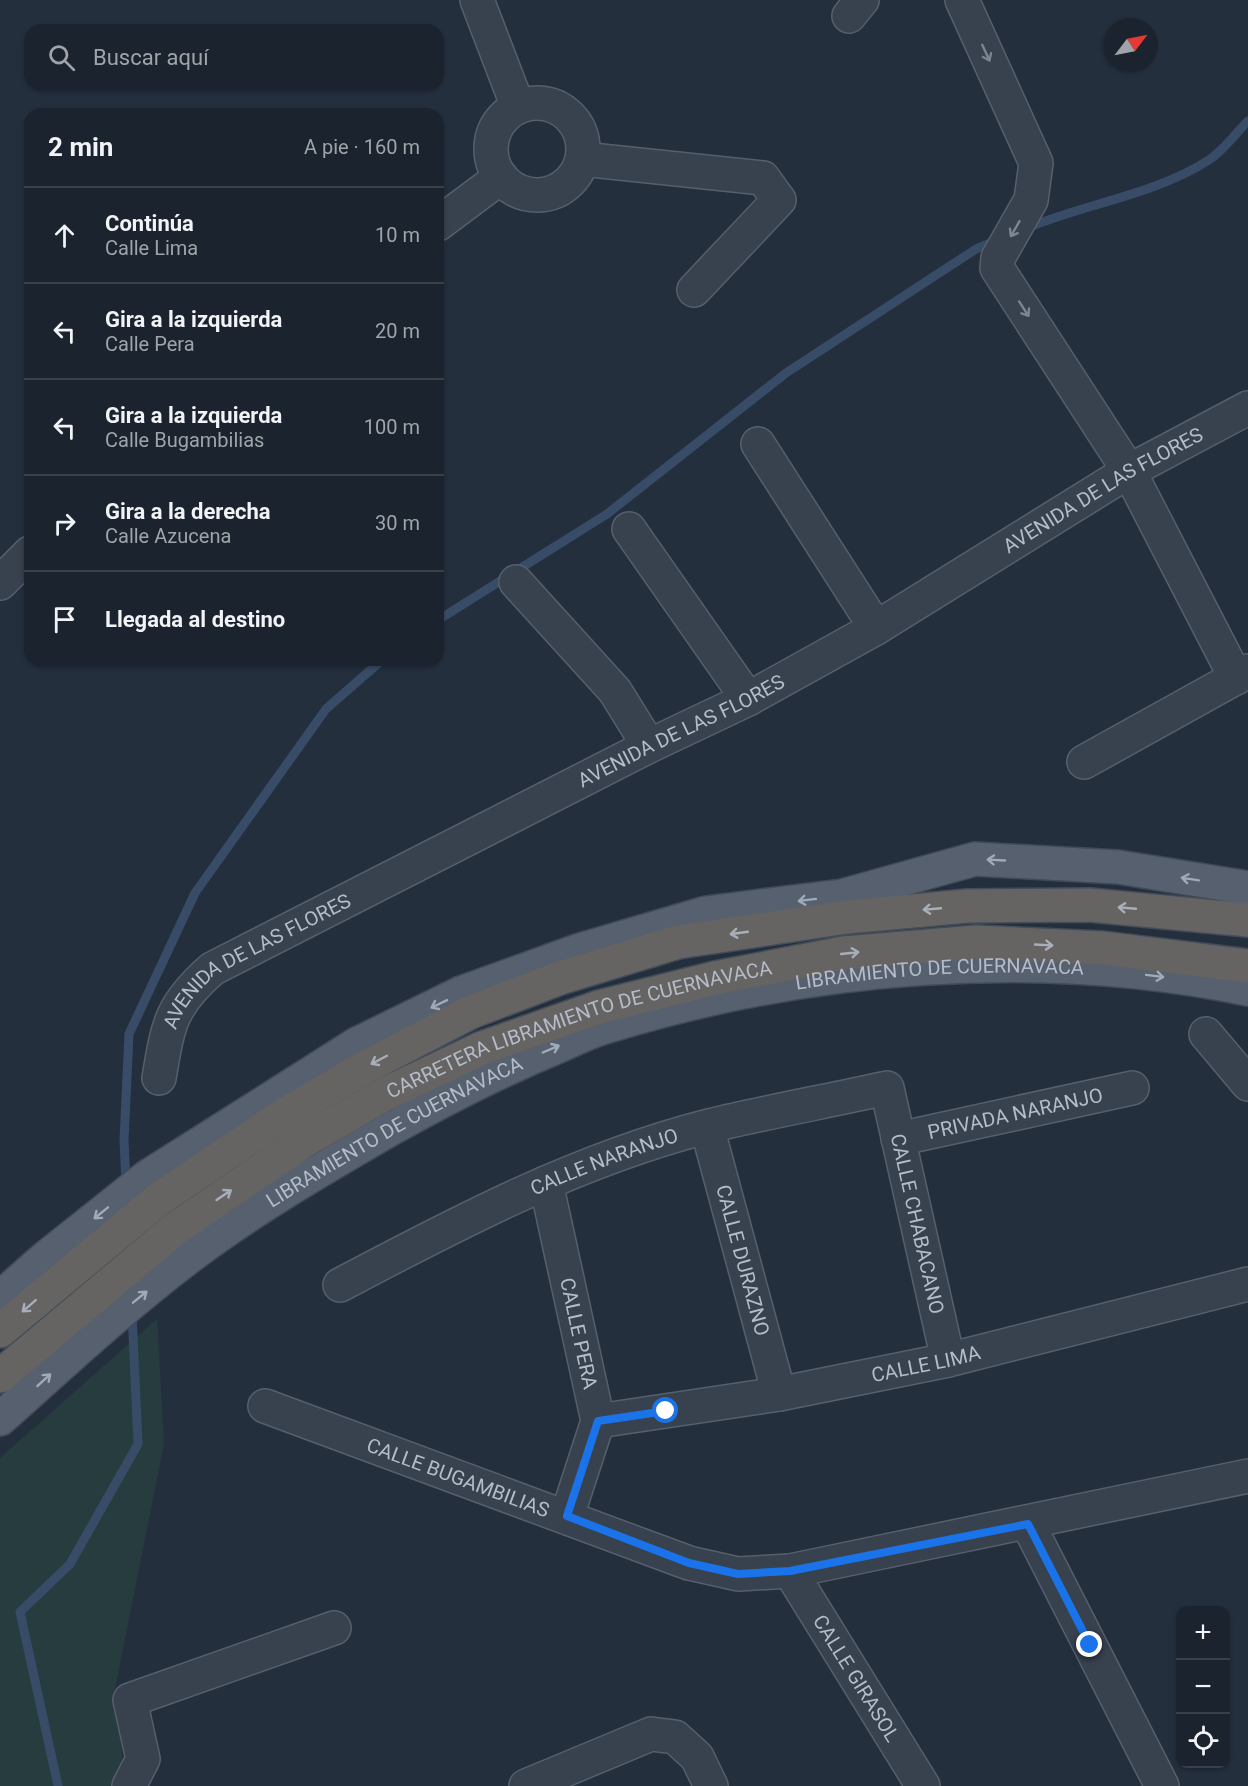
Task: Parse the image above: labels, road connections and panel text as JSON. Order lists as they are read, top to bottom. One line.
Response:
{"streets":{"highway":["CARRETERA LIBRAMIENTO DE CUERNAVACA"],"main road":["LIBRAMIENTO DE CUERNAVACA"],"street":["AVENIDA DE LAS FLORES","PRIVADA NARANJO","CALLE NARANJO","CALLE CHABACANO","CALLE DURAZNO","CALLE PERA","CALLE LIMA","CALLE BUGAMBILIAS","CALLE GIRASOL"]},"crossings":[["LIBRAMIENTO DE CUERNAVACA","CARRETERA LIBRAMIENTO DE CUERNAVACA"],["PRIVADA NARANJO","CALLE CHABACANO"],["CALLE NARANJO","CALLE CHABACANO"],["CALLE NARANJO","CALLE DURAZNO"],["CALLE NARANJO","CALLE PERA"],["CALLE CHABACANO","CALLE LIMA"],["CALLE DURAZNO","CALLE LIMA"],["CALLE PERA","CALLE LIMA"],["CALLE BUGAMBILIAS","CALLE GIRASOL"]],"north":"top right","page":{"search":"Buscar aquí","heading":["2 min","A pie · 160 m"],"list":[["Continúa","Calle Lima","10 m"],["Gira a la izquierda","Calle Pera","20 m"],["Gira a la izquierda","Calle Bugambilias","100 m"],["Gira a la derecha","Calle Azucena","30 m"],"Llegada al destino"],"map_buttons":["+","−"]}}
